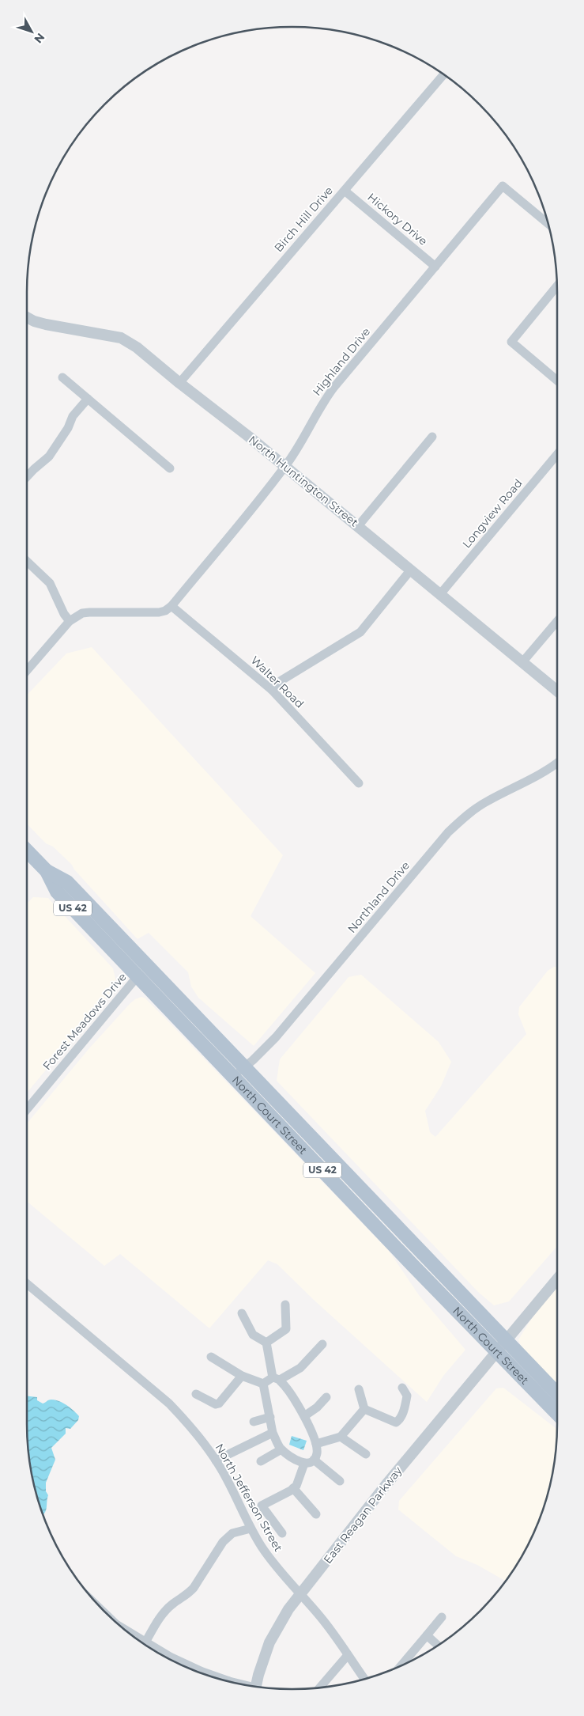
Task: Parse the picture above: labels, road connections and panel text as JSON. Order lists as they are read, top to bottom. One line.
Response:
{"streets":{"main road":["US 42","North Court Street"],"street":["Birch Hill Drive","Hickory Drive","Highland Drive","North Huntington Street","Longview Road","Walter Road","Northland Drive","Forest Meadows Drive","North Jefferson Street","East Reagan Parkway"]},"crossings":[["Birch Hill Drive","Hickory Drive"],["Birch Hill Drive","North Huntington Street"],["Hickory Drive","Highland Drive"],["Highland Drive","North Huntington Street"],["Highland Drive","Walter Road"],["North Huntington Street","Longview Road"],["Northland Drive","North Court Street"],["Forest Meadows Drive","North Court Street"],["North Court Street","East Reagan Parkway"],["North Jefferson Street","East Reagan Parkway"]],"north":"bottom right"}
